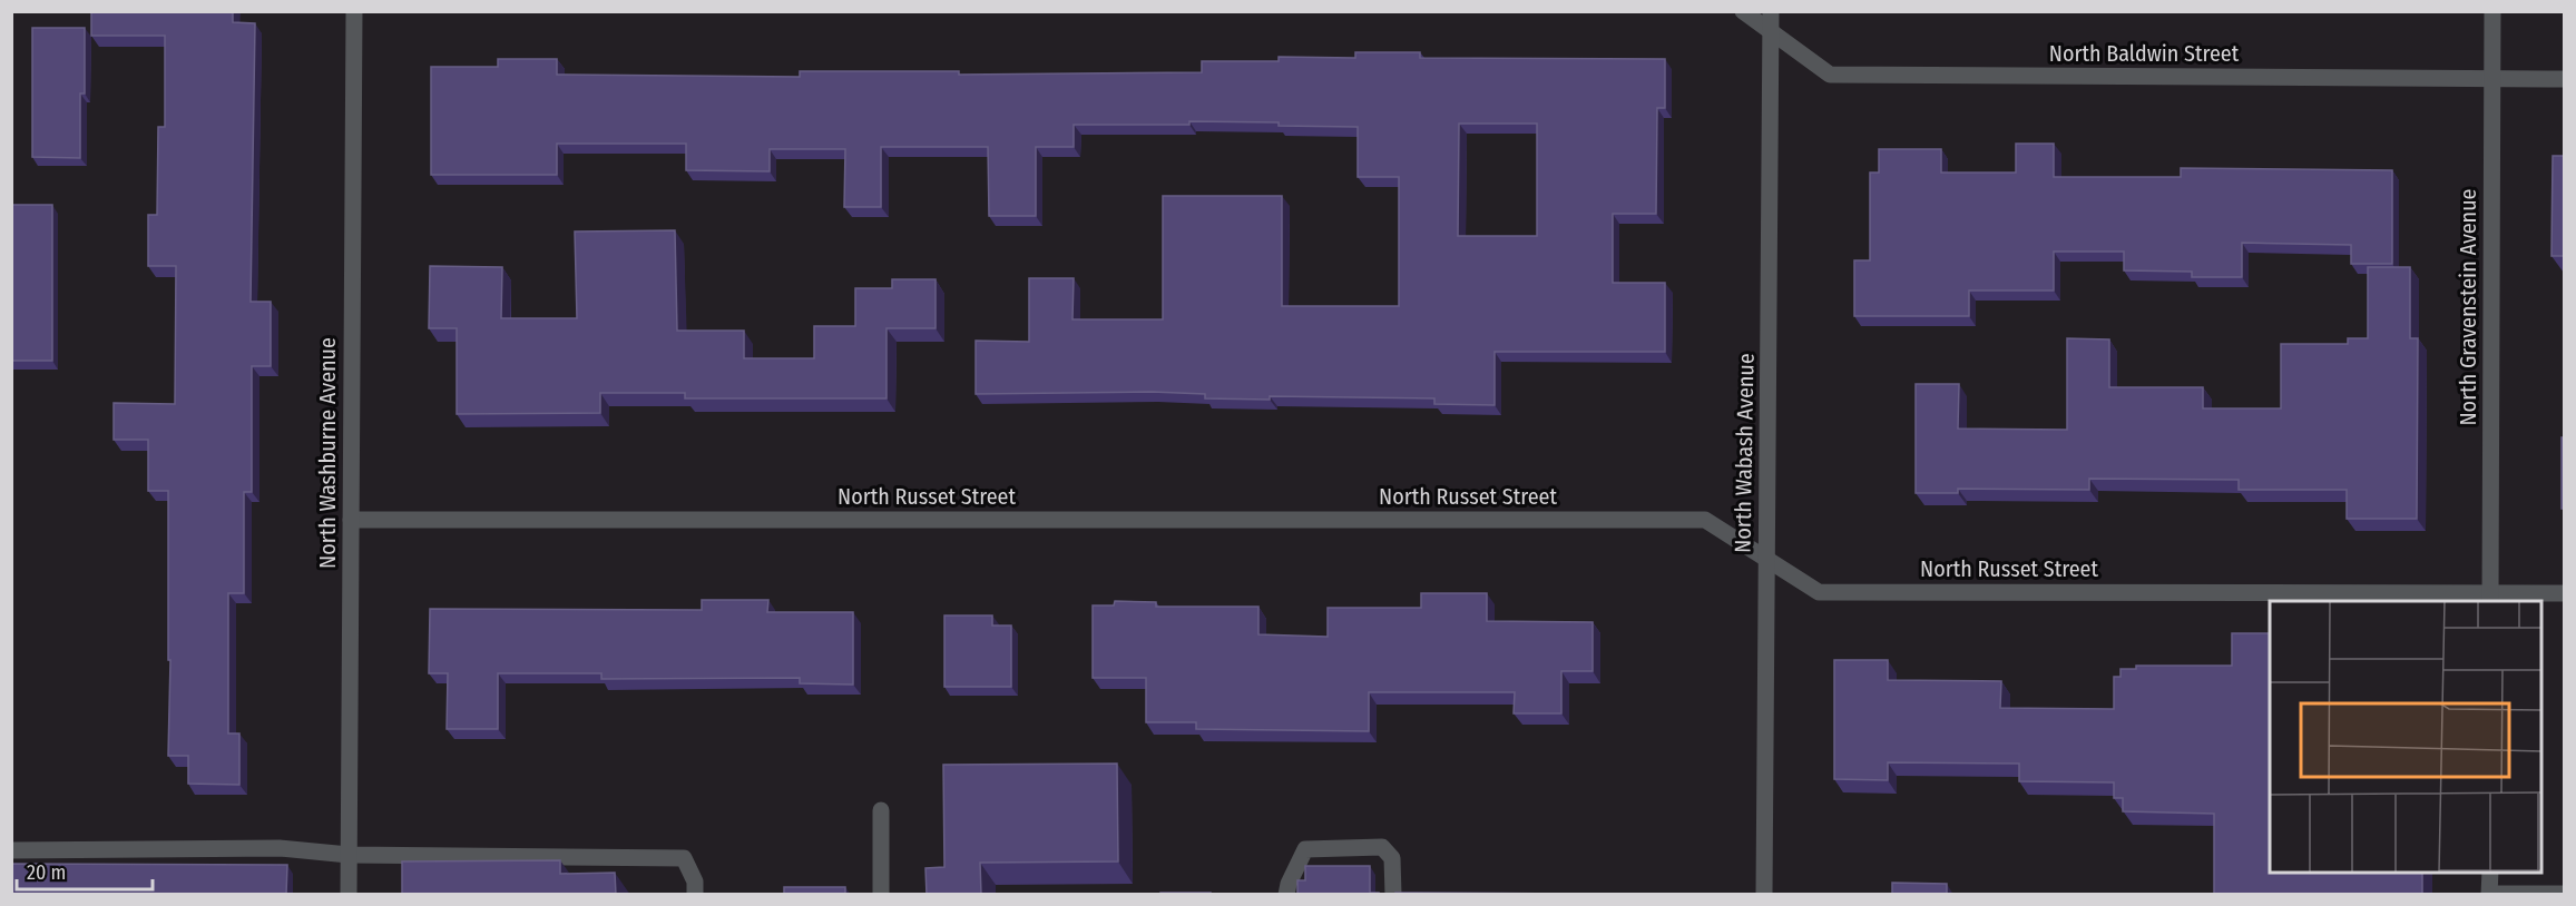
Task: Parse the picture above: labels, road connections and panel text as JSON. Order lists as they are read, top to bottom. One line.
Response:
{"streets":{"street":["North Baldwin Street","North Gravenstein Avenue","North Washburne Avenue","North Wabash Avenue","North Russet Street"]},"crossings":[["North Baldwin Street","North Gravenstein Avenue"],["North Baldwin Street","North Wabash Avenue"],["North Gravenstein Avenue","North Russet Street"],["North Washburne Avenue","North Russet Street"],["North Wabash Avenue","North Russet Street"]],"scale_bar":"20 m"}
